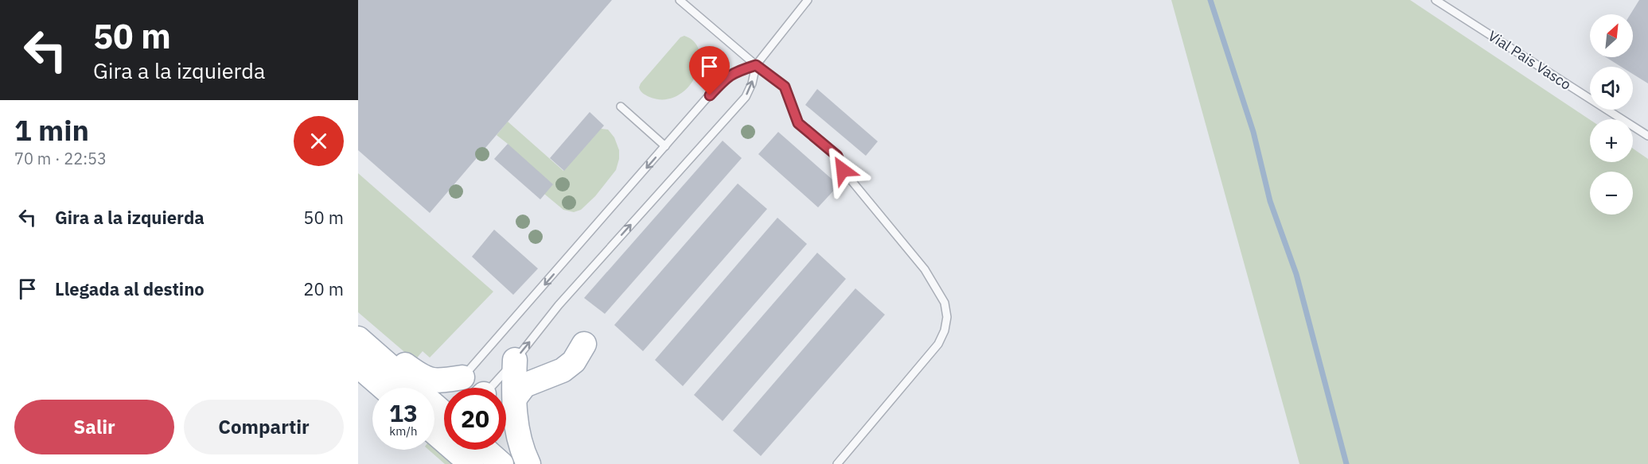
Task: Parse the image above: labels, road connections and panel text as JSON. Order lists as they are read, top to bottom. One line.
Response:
{"streets":{"lane":["Vial Pais Vasco"]},"north":"top right","page":{"turn":["50 m","Gira a la izquierda"],"map_buttons":["+","−"],"heading":["1 min","70 m · 22:53"],"list":[{"name":"Gira a la izquierda","value":"50 m"},{"name":"Llegada al destino","value":"20 m"}],"speed":"13 km/h","limit":"20","buttons":["Salir","Compartir"]}}
